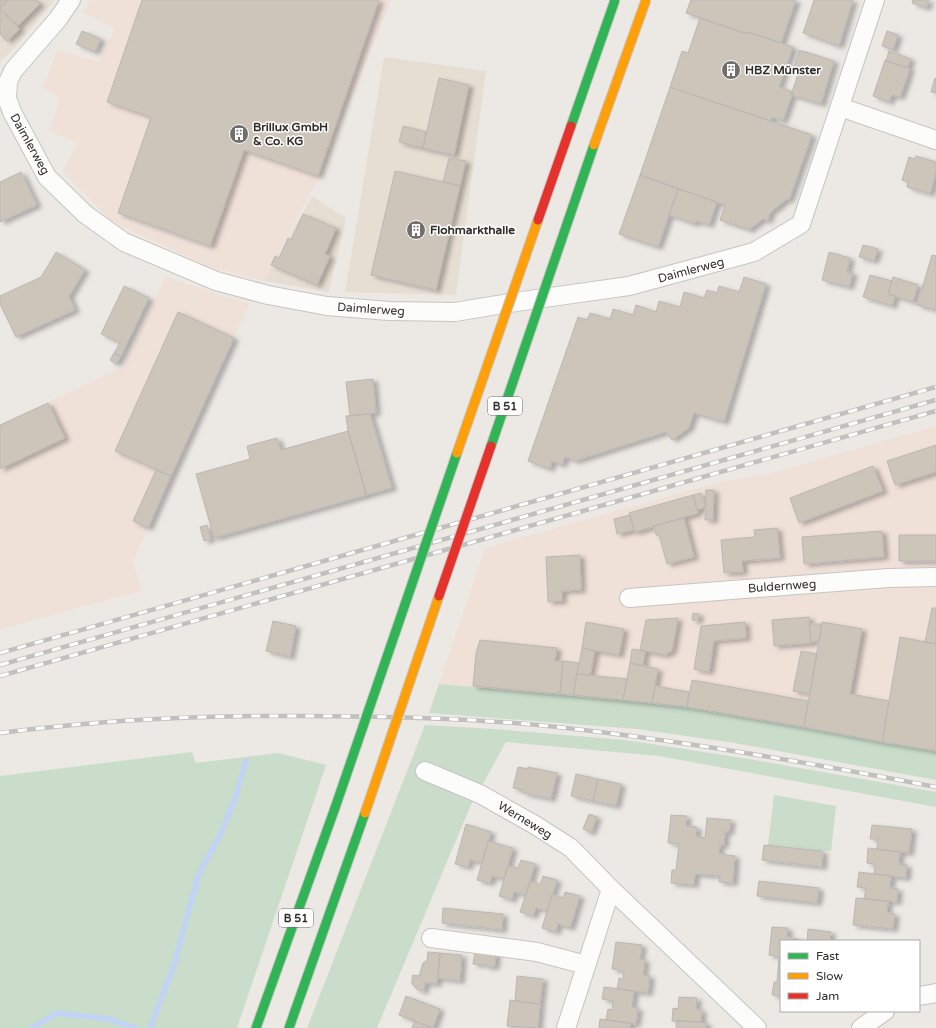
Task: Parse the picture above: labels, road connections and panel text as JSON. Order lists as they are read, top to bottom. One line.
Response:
{"streets":{"highway":["B 51"],"street":["Daimlerweg","Buldernweg","Werneweg"]},"places":{"building":["HBZ Münster","Brillux GmbH & Co. KG","Flohmarkthalle"]},"legend":["Fast","Slow","Jam"]}
